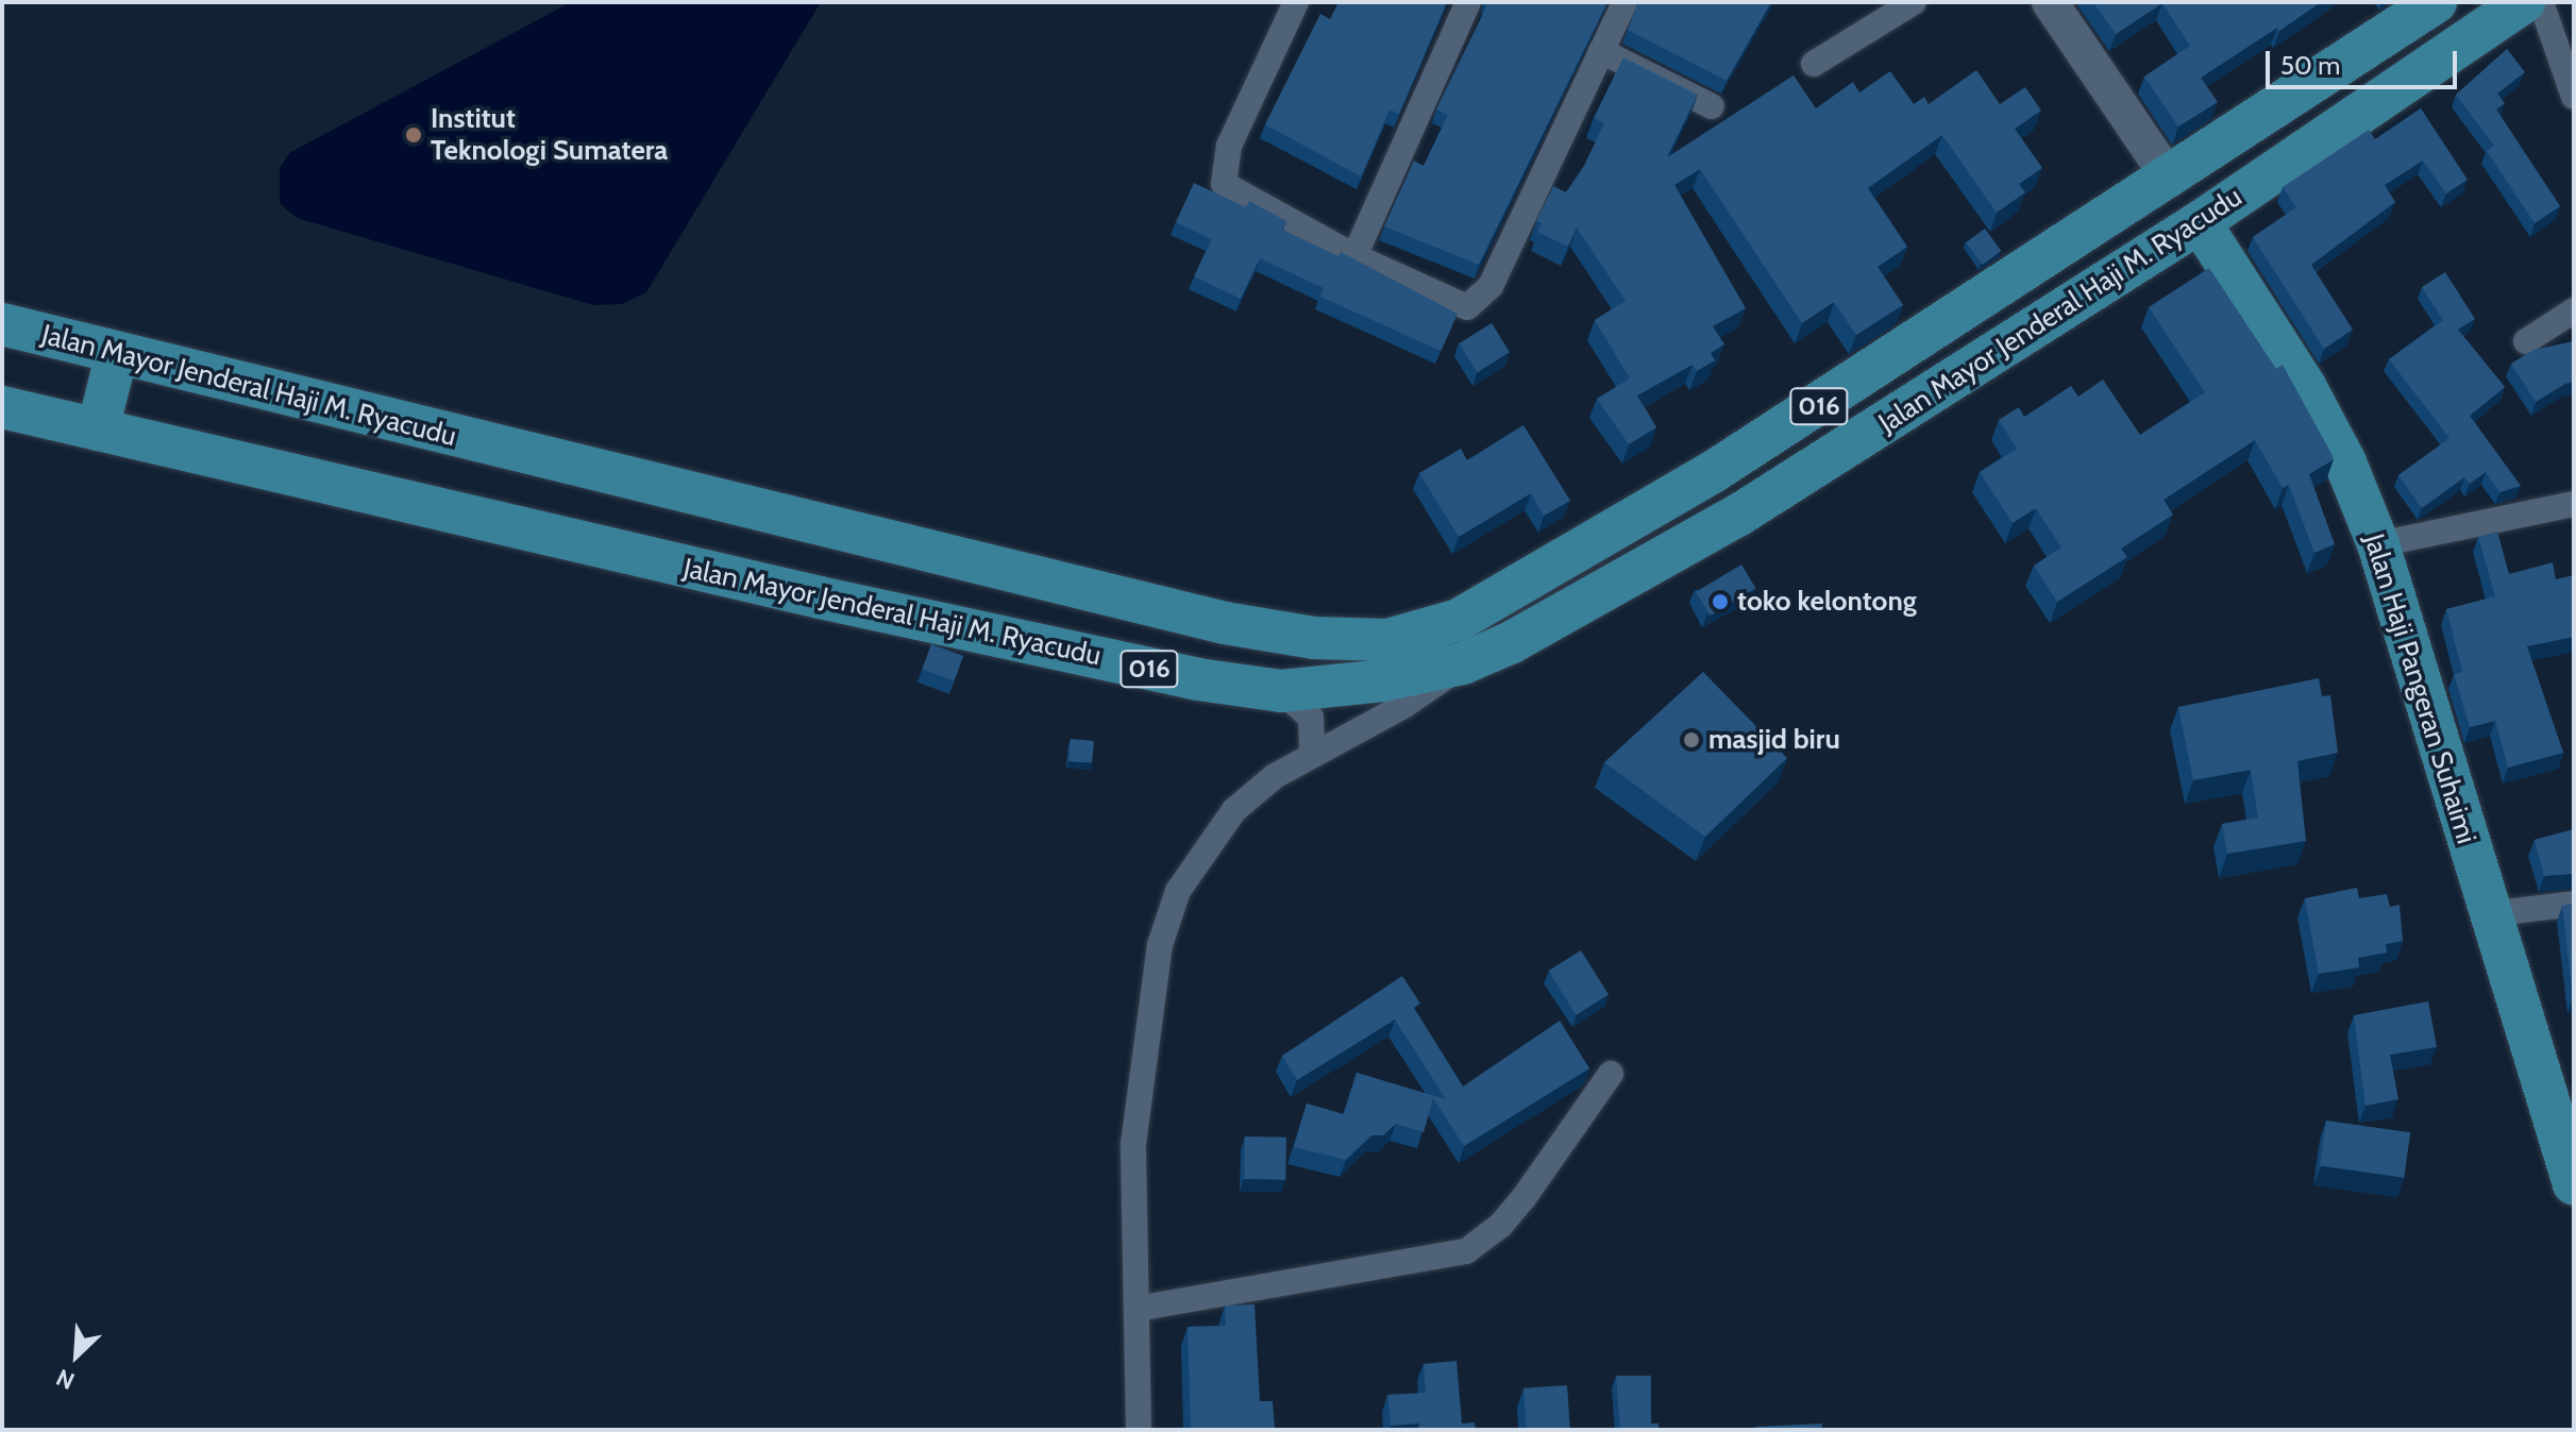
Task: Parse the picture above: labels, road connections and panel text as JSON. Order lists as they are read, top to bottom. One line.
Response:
{"streets":{"main road":["Jalan Mayor Jenderal Haji M. Ryacudu","016","Jalan Haji Pangeran Suhaimi"]},"crossings":[["Jalan Mayor Jenderal Haji M. Ryacudu","Jalan Haji Pangeran Suhaimi"]],"places":["Institut Teknologi Sumatera","toko kelontong","masjid biru"],"scale_bar":"50 m","north":"bottom left"}
